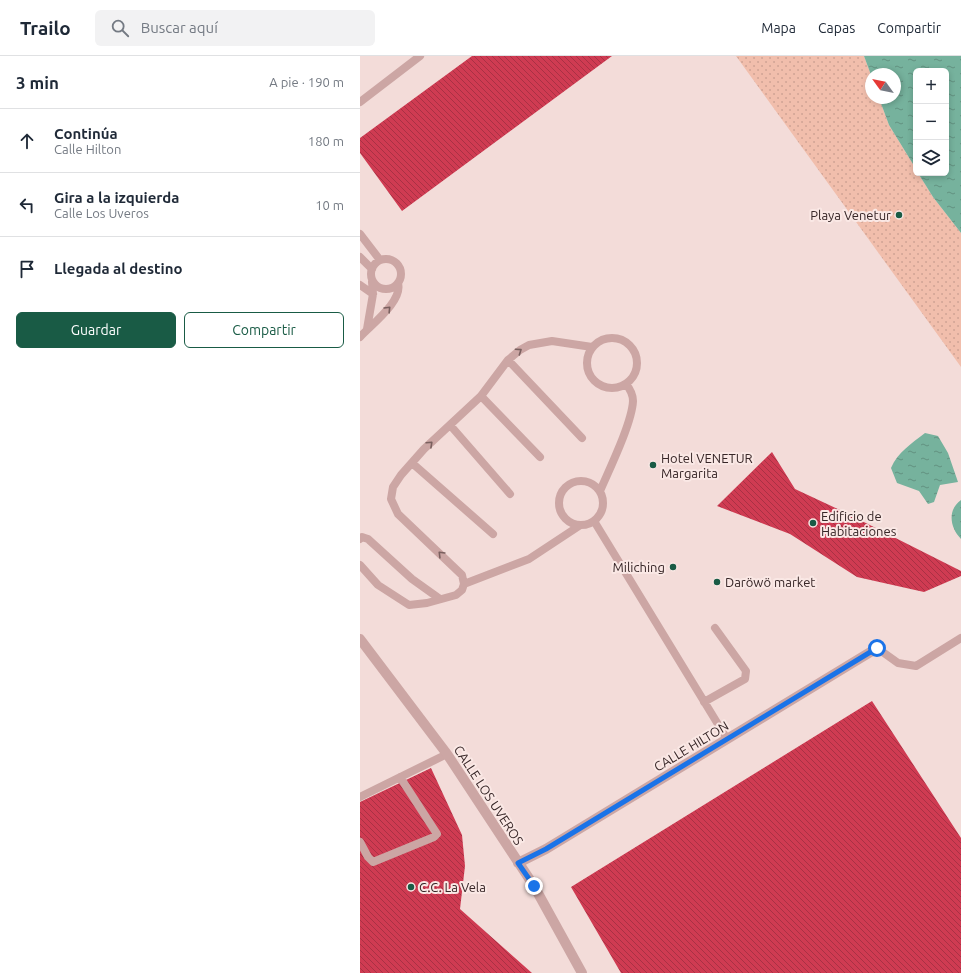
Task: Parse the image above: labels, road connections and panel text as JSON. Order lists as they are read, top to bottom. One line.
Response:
{"streets":{"street":["CALLE HILTON","CALLE LOS UVEROS"]},"crossings":[["CALLE HILTON","CALLE LOS UVEROS"]],"places":["Playa Venetur","Hotel VENETUR Margarita","Edificio de Habitaciones","Miliching","Daröwö market","C.C. La Vela"],"north":"top left","page":{"header":"Trailo","search":"Buscar aquí","nav":["Mapa","Capas","Compartir"],"heading":["3 min","A pie · 190 m"],"map_buttons":["+","−"],"list":[["Continúa","Calle Hilton","180 m"],["Gira a la izquierda","Calle Los Uveros","10 m"],"Llegada al destino"],"buttons":["Guardar","Compartir"]}}
